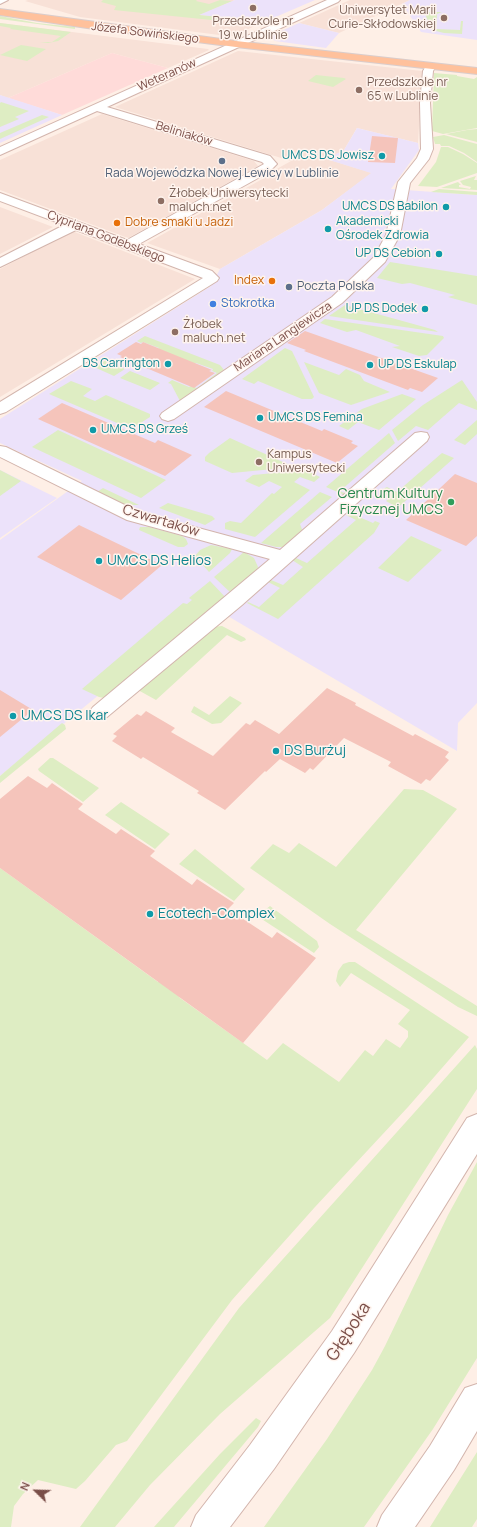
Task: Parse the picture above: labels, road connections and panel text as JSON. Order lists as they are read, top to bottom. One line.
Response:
{"streets":{"main road":["Józefa Sowińskiego"],"street":["Weteranów","Beliniaków","Cypriana Godebskiego","Mariana Langiewicza","Czwartaków","Głęboka"]},"crossings":[["Józefa Sowińskiego","Weteranów"],["Józefa Sowińskiego","Mariana Langiewicza"],["Weteranów","Beliniaków"],["Beliniaków","Cypriana Godebskiego"]],"places":["Przedszkole nr 19 w Lublinie","Uniwersytet Marii Curie-Skłodowskiej","Przedszkole nr 65 w Lublinie","UMCS DS Jowisz","Rada Wojewódzka Nowej Lewicy w Lublinie","Żłobek Uniwersytecki maluch.net","UMCS DS Babilon","Dobre smaki u Jadzi","Akademicki Ośrodek Zdrowia","UP DS Cebion","Index","Poczta Polska","Stokrotka","UP DS Dodek","Żłobek maluch.net","DS Carrington","UP DS Eskulap","UMCS DS Femina","UMCS DS Grześ","Kampus Uniwersytecki","Centrum Kultury Fizycznej UMCS","UMCS DS Helios","UMCS DS Ikar","DS Burżuj","Ecotech-Complex"],"north":"top left"}
